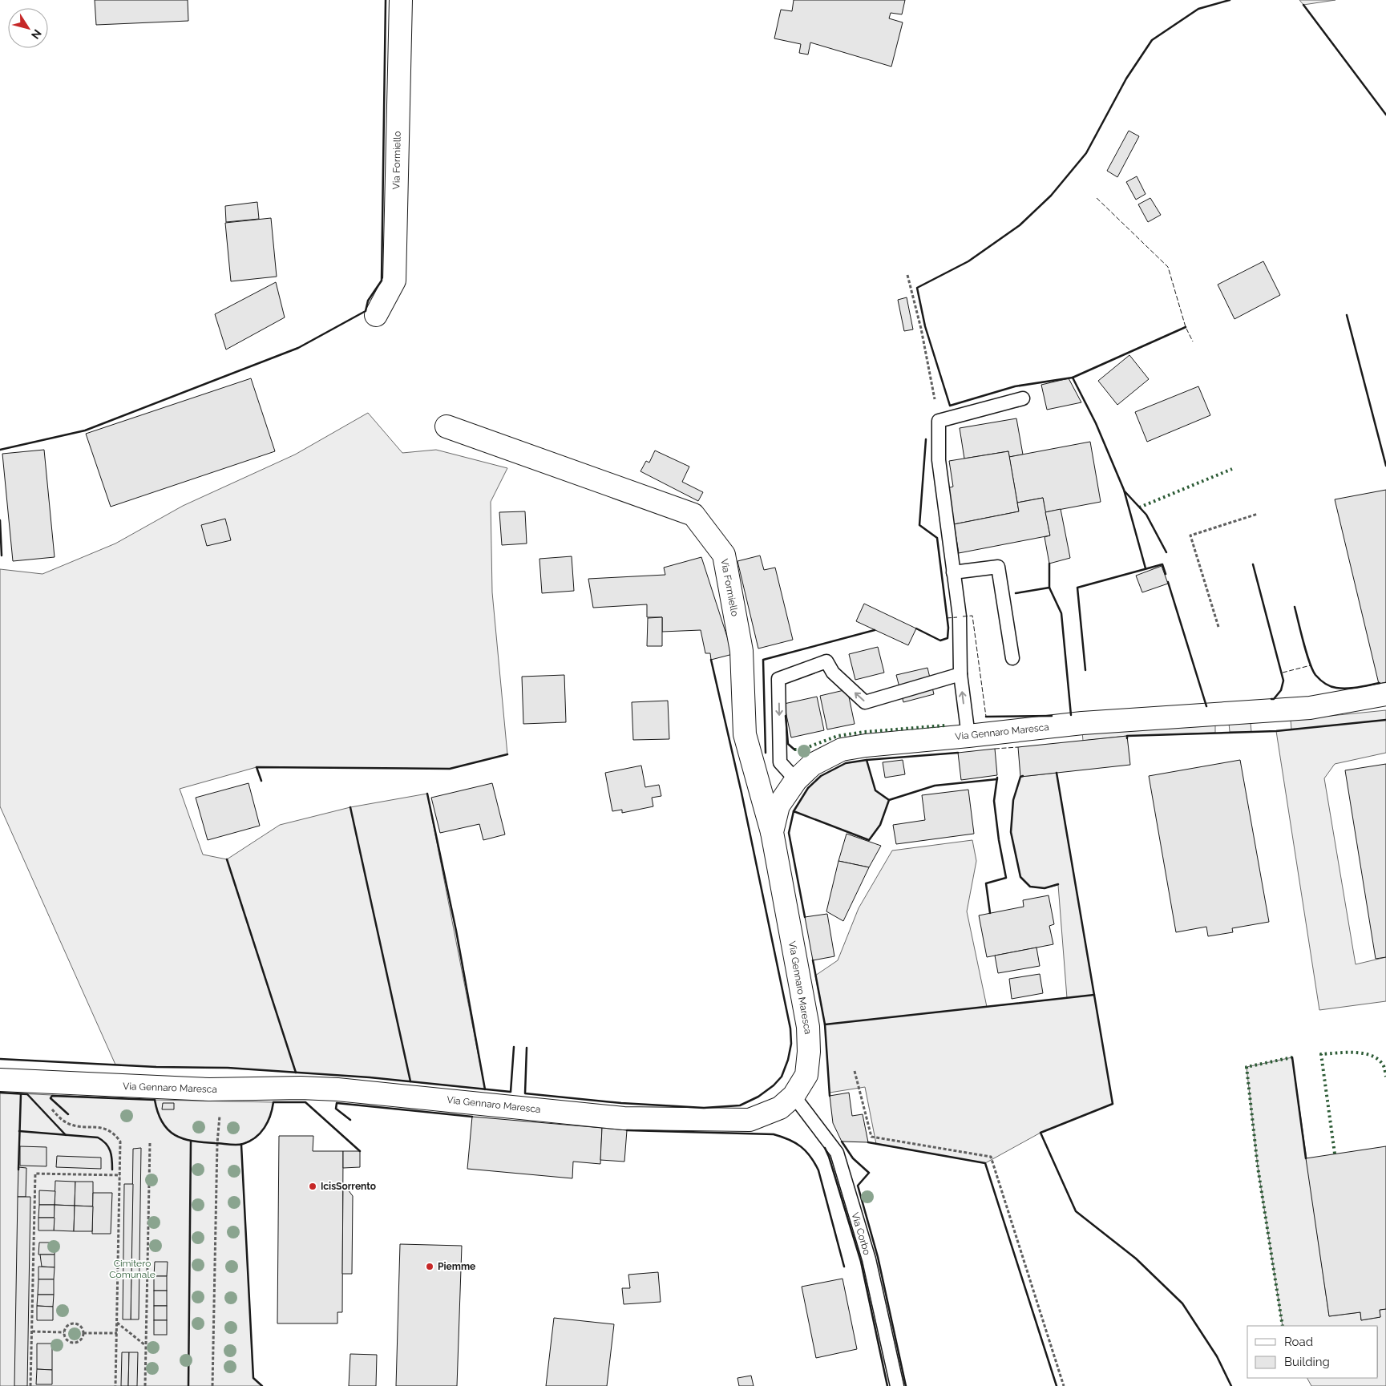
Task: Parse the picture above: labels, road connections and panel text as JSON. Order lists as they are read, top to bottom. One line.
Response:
{"streets":{"street":["Via Formiello","Via Gennaro Maresca"],"lane":["Via Corbo"]},"crossings":[["Via Formiello","Via Gennaro Maresca"],["Via Gennaro Maresca","Via Corbo"]],"parks":["Cimitero Comunale"],"places":["IcisSorrento","Piemme"],"legend":["Road","Building"],"north":"bottom right"}
